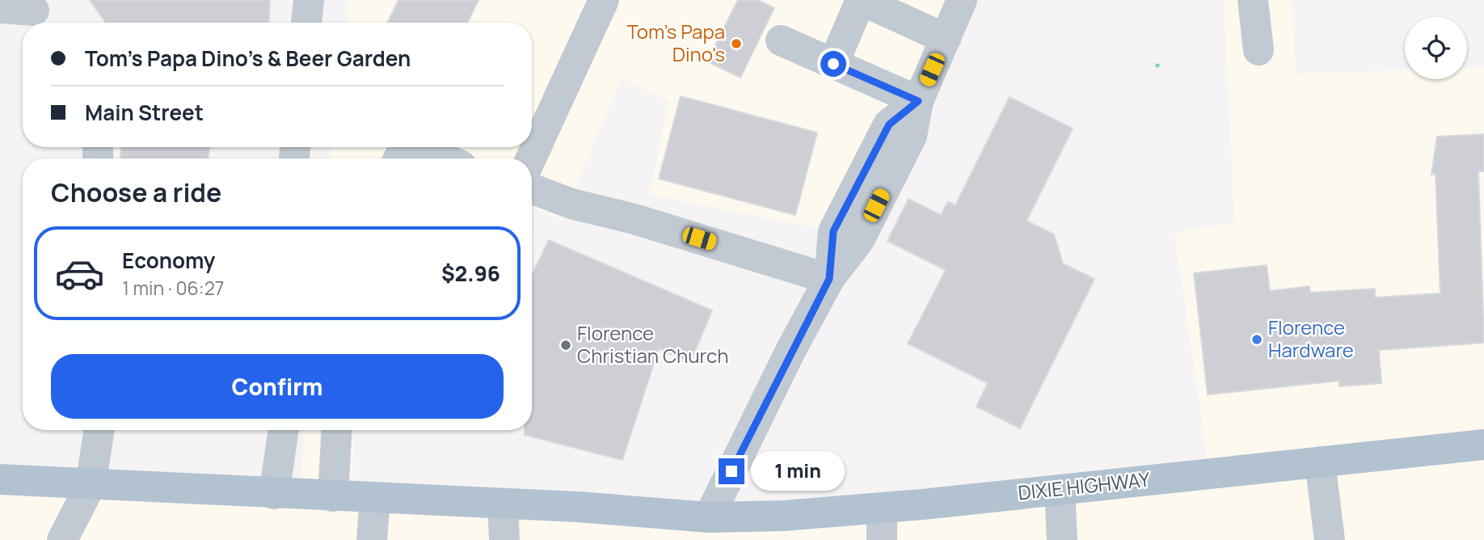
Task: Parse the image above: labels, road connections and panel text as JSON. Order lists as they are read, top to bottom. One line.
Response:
{"streets":{"main road":["DIXIE HIGHWAY"]},"places":["Tom's Papa Dino's","Florence Hardware","Florence Christian Church"],"page":{"banner":["Tom’s Papa Dino’s & Beer Garden","Main Street"],"heading":"Choose a ride","list":[{"name":"Economy","note":"1 min · 06:27","value":"$2.96"}],"buttons":"Confirm","bubble":"1 min"}}
